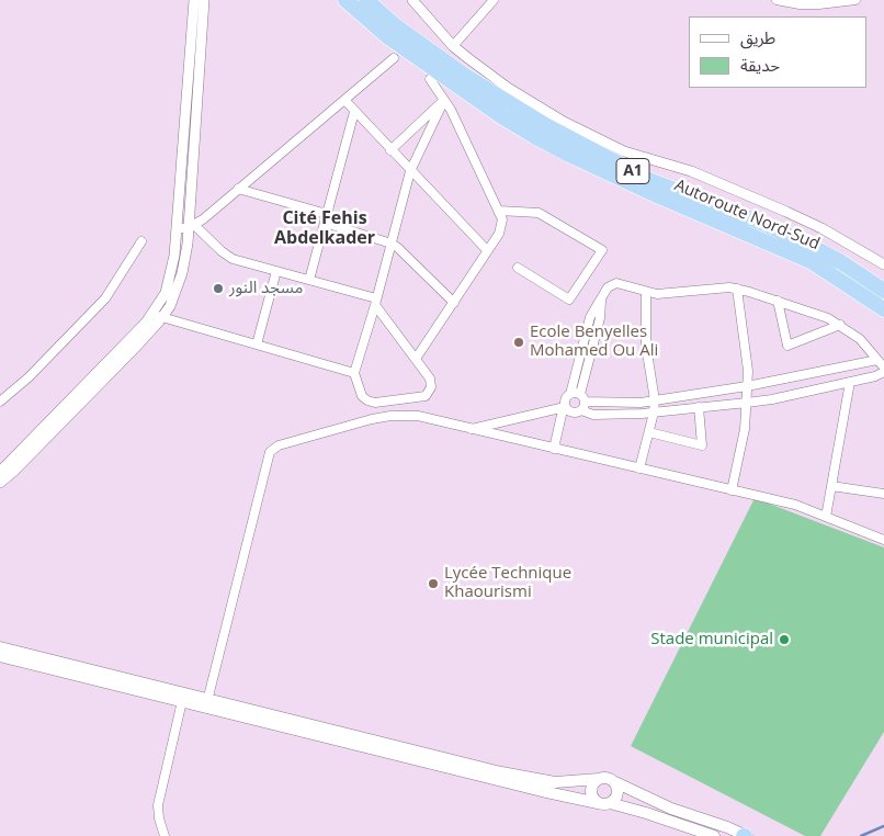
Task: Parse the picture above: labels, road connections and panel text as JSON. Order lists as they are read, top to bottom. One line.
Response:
{"streets":{"highway":["A1","Autoroute Nord-Sud"]},"districts":["Cité Fehis Abdelkader"],"places":["مسجد النور","Ecole Benyelles Mohamed Ou Ali","Lycée Technique Khaourismi","Stade municipal"],"legend":["طريق","حديقة"]}
